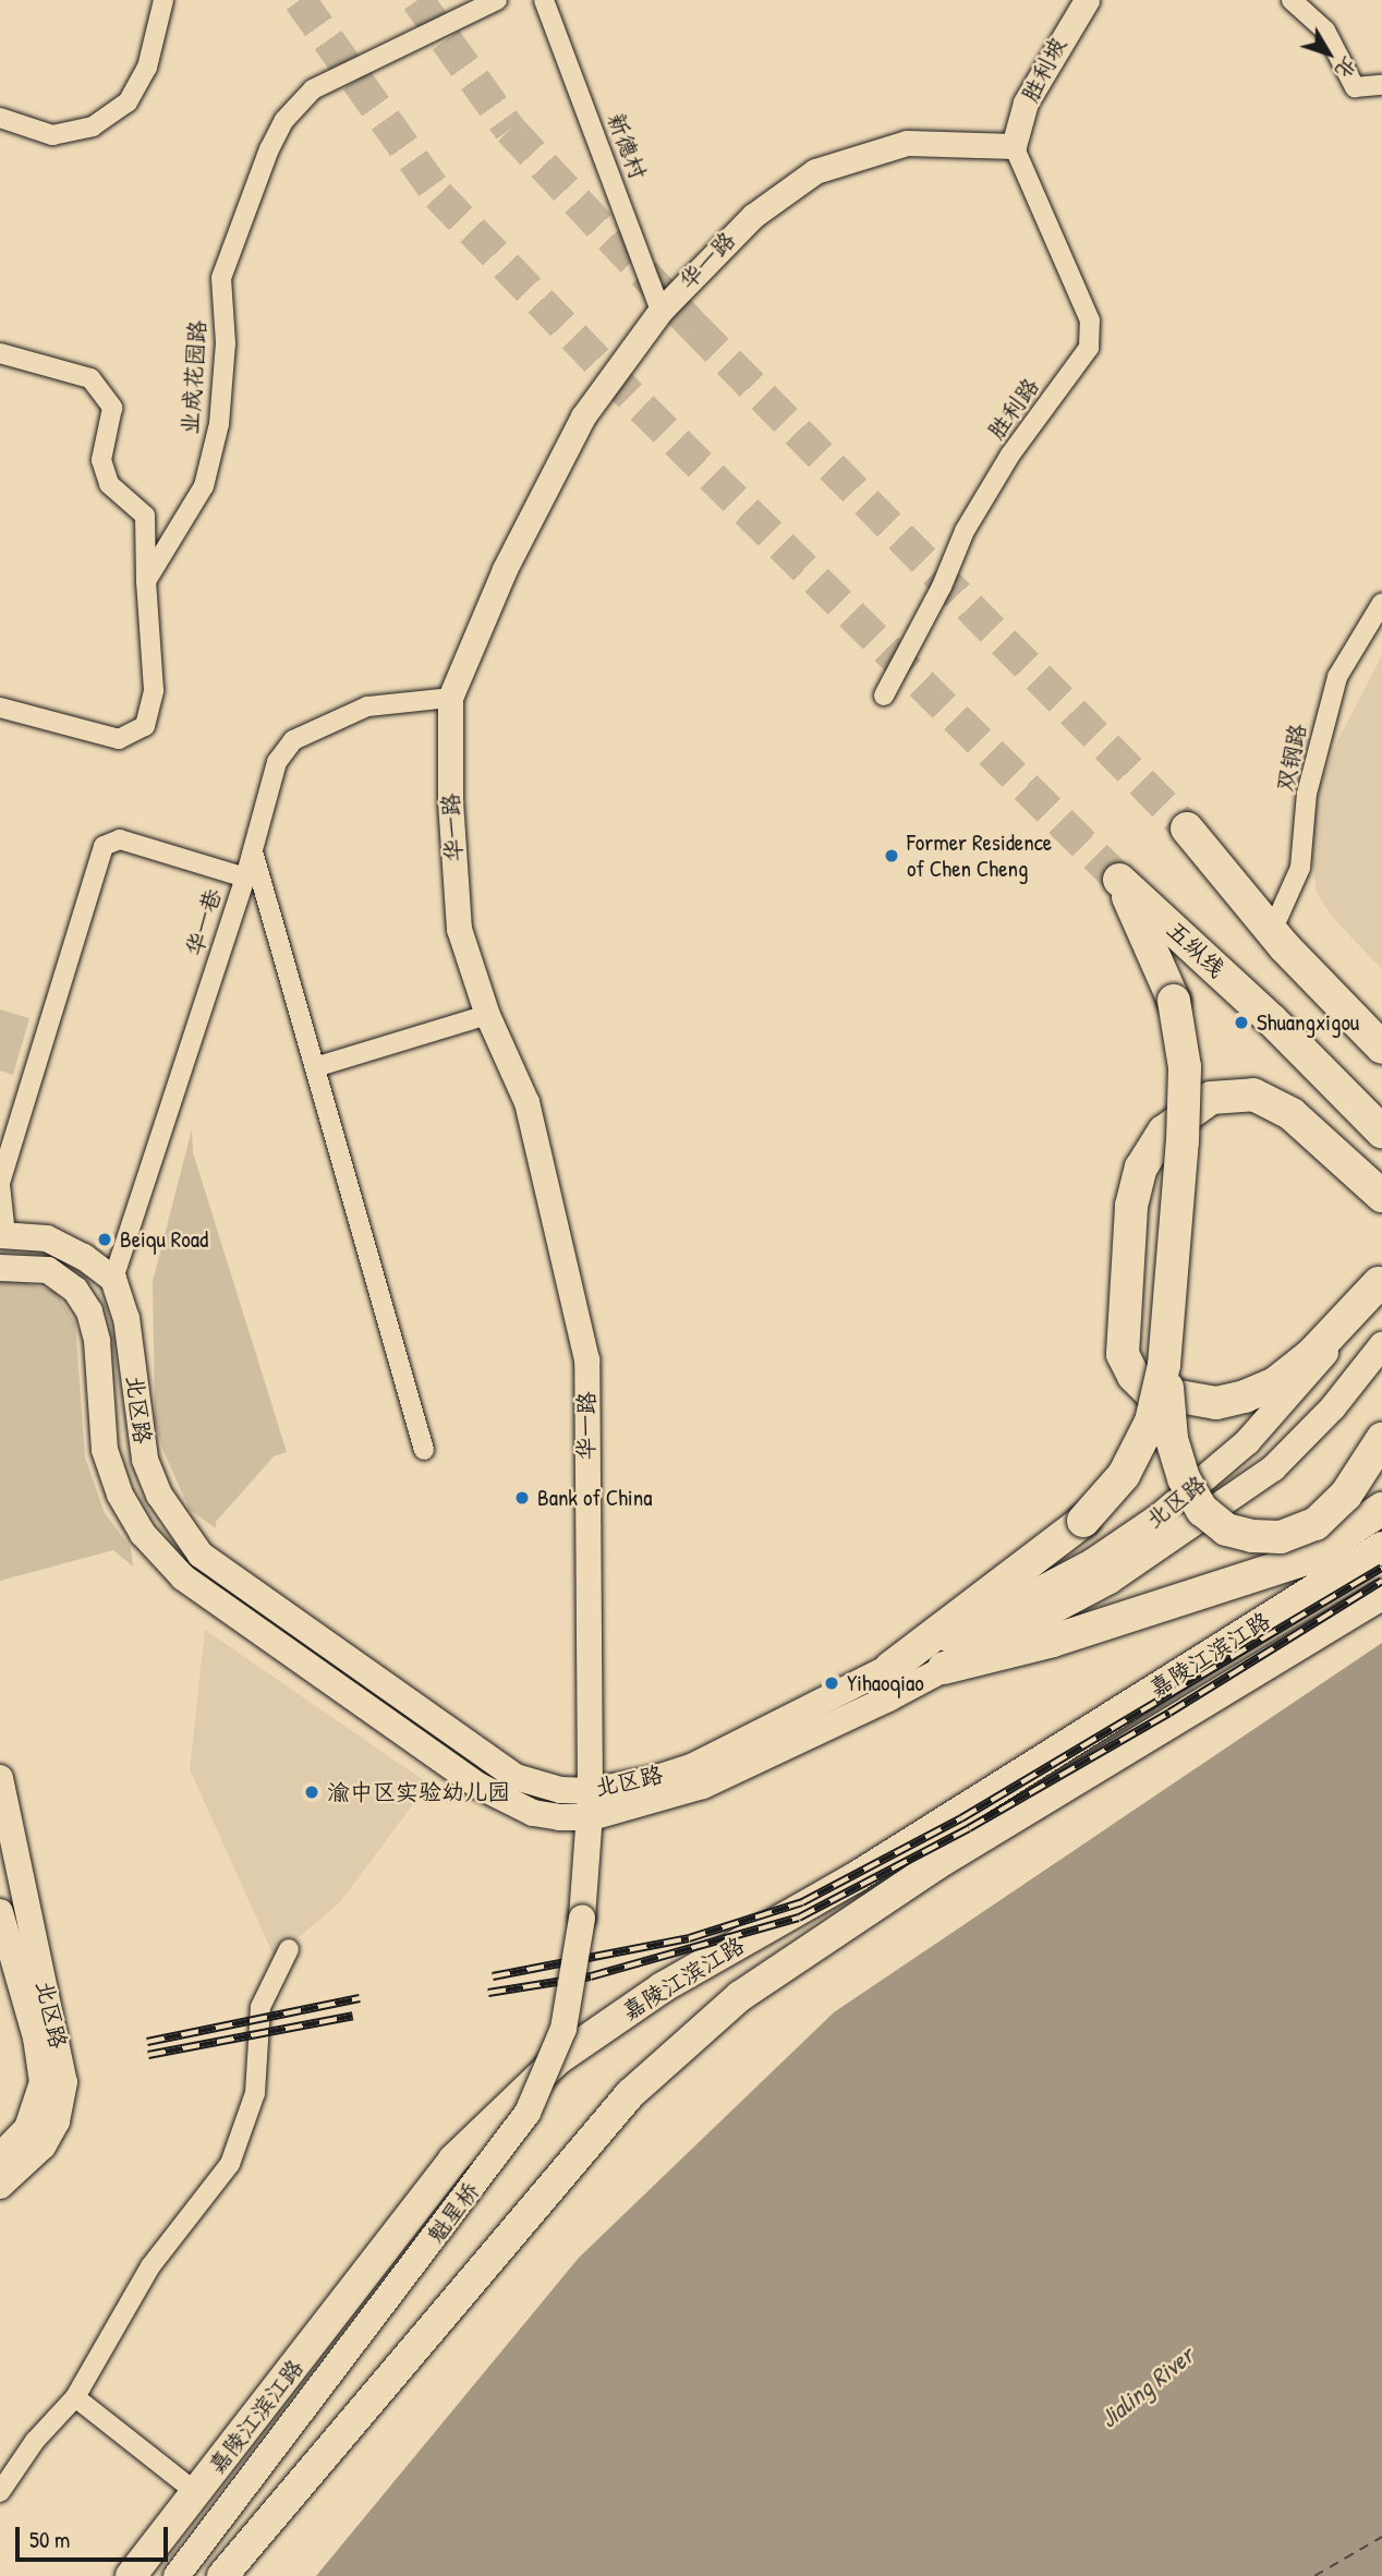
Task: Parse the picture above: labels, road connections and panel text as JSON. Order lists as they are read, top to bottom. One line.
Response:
{"streets":{"highway":["五纵线"],"main road":["北区路","嘉陵江滨江路","魁星桥"],"street":["胜利坡","新德村","华一路","业成花园路","胜利路","双钢路","华一巷"]},"crossings":[["胜利坡","华一路"],["胜利坡","胜利路"],["新德村","华一路"],["华一路","胜利路"],["华一路","华一巷"],["华一路","北区路"],["华一路","魁星桥"],["华一巷","北区路"],["北区路","魁星桥"]],"water":["Jialing River"],"places":["Former Residence of Chen Cheng","Shuangxigou","Beiqu Road","Bank of China","Yihaoqiao","渝中区实验幼儿园"],"scale_bar":"50 m","north":"bottom right"}
